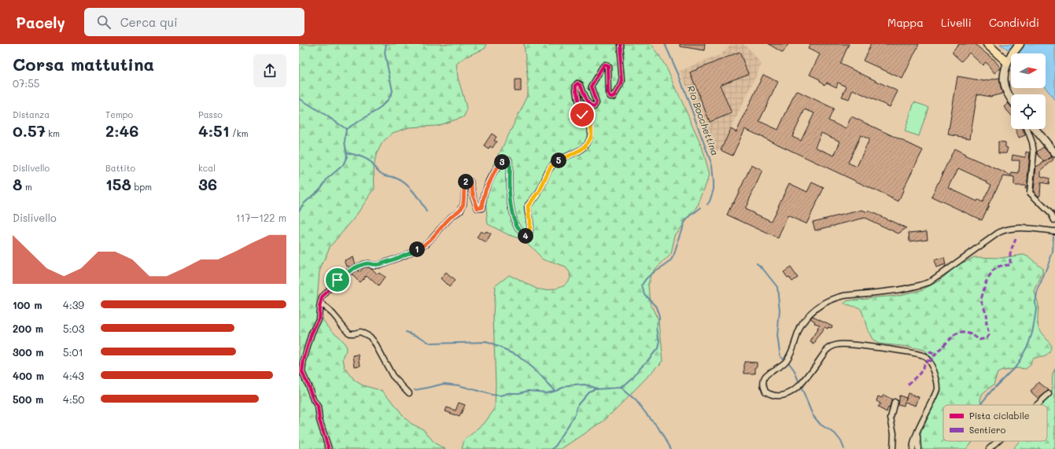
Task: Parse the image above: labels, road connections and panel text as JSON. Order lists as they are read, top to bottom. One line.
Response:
{"water":["Rio Bocchettina"],"legend":["Pista ciclabile","Sentiero"],"north":"right","page":{"header":"Pacely","search":"Cerca qui","nav":["Mappa","Livelli","Condividi"],"heading":["Corsa mattutina","07:55"],"stats":[["Distanza","0.57 km"],["Tempo","2:46"],["Passo","4:51 /km"],["Dislivello","8 m"],["Battito","158 bpm"],["kcal","36"]],"pins":["5","3","2","4","1"],"chart":["Dislivello","117–122 m"],"list":[{"name":"100 m","note":"4:39"},{"name":"200 m","note":"5:03"},{"name":"300 m","note":"5:01"},{"name":"400 m","note":"4:43"},{"name":"500 m","note":"4:50"}]}}
